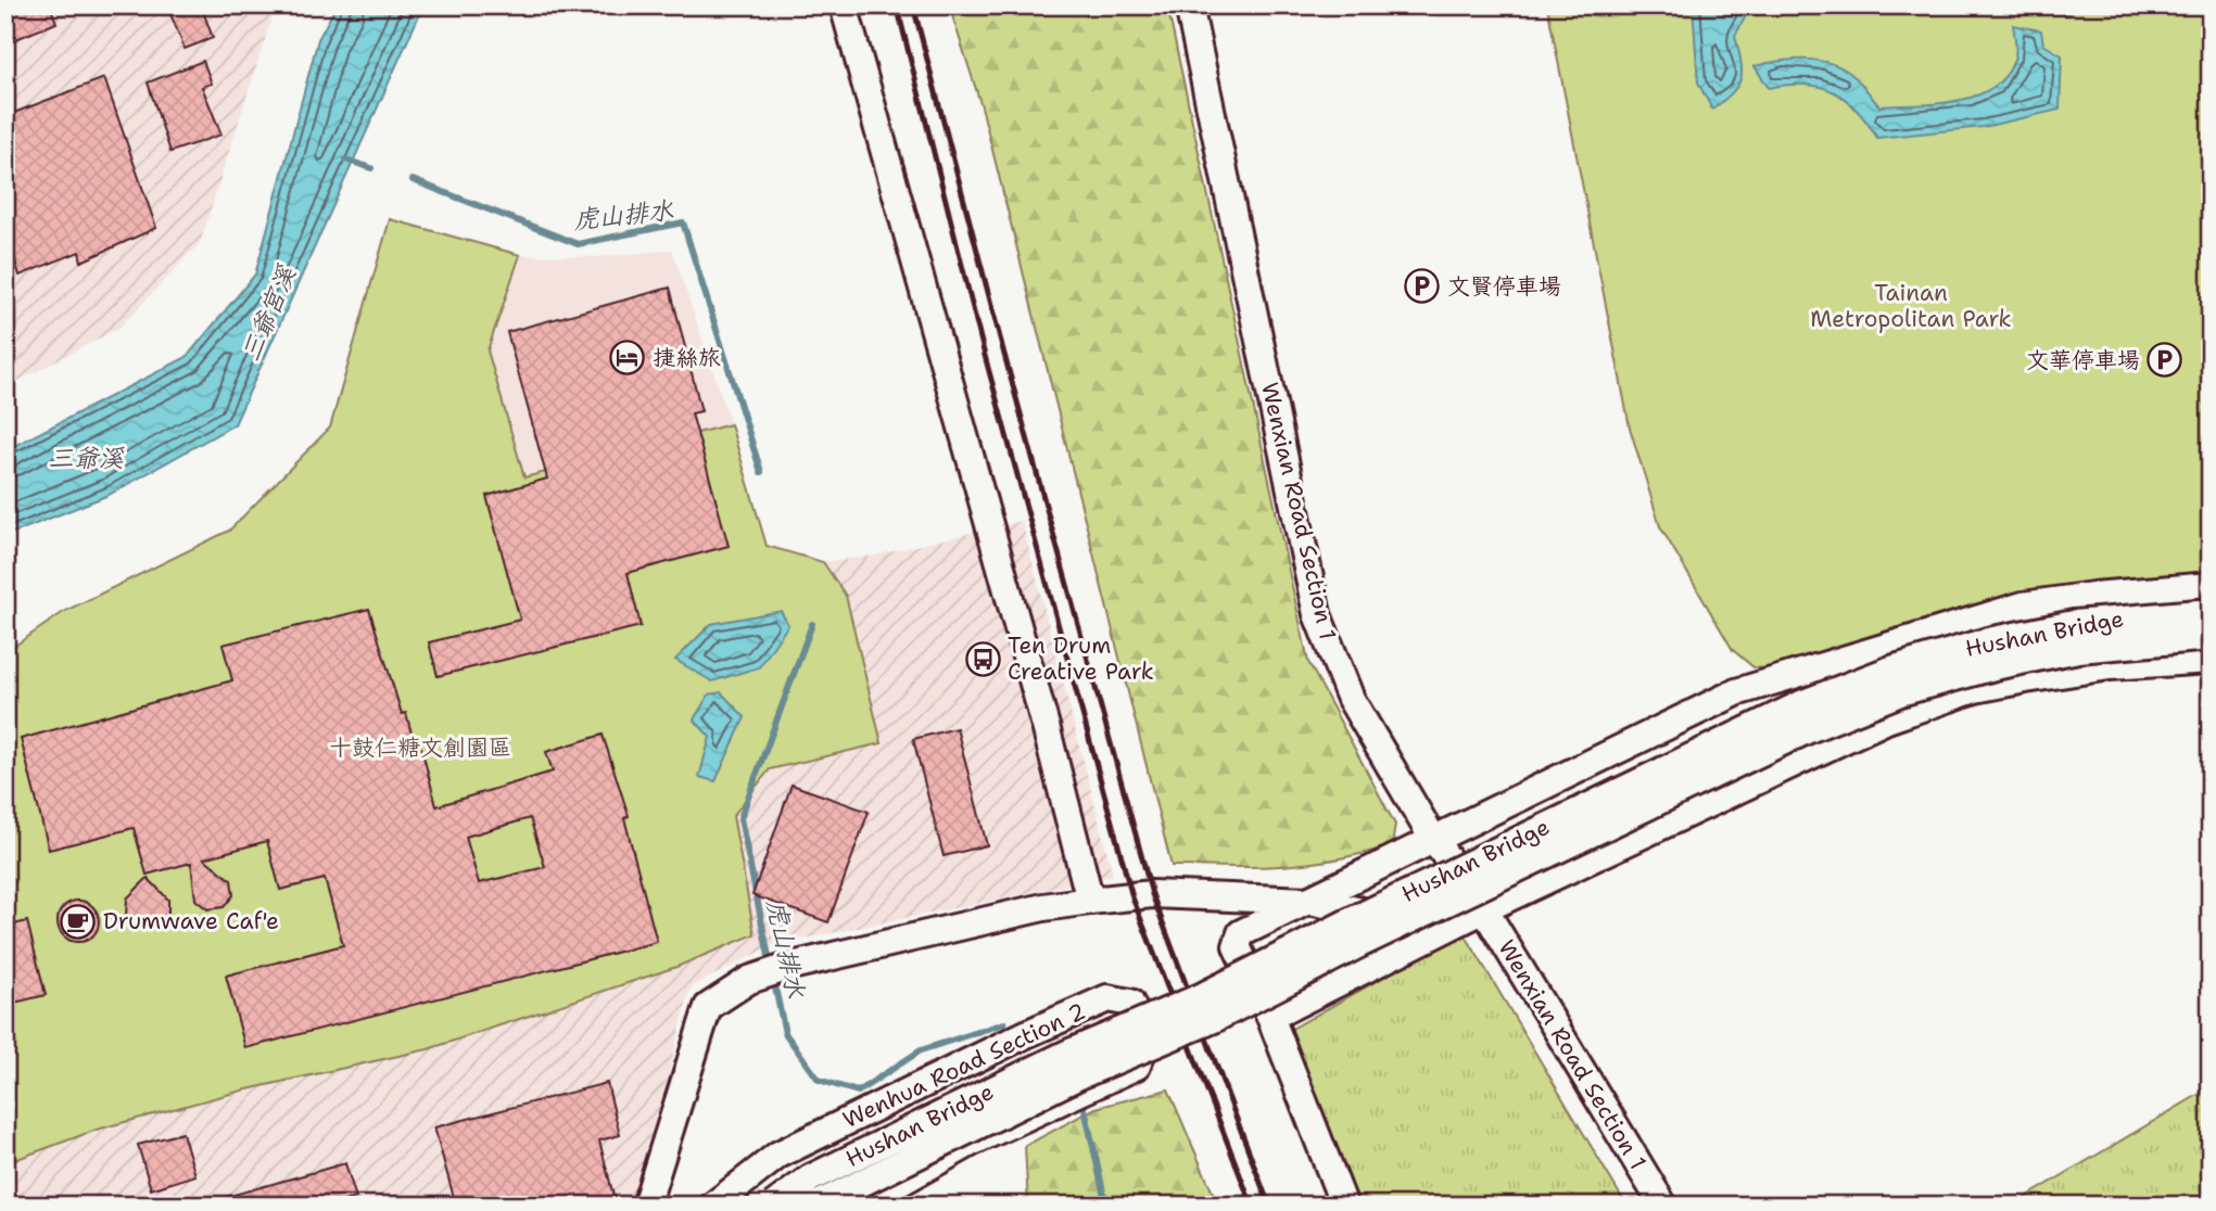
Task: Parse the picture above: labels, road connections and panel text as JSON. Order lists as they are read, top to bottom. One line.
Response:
{"streets":{"street":["Wenxian Road Section 1","Hushan Bridge","Wenhua Road Section 2"]},"water":["虎山排水","三爺宮溪","三爺溪"],"parks":["Tainan Metropolitan Park","十鼓仁糖文創園區"],"places":{"parking":["文賢停車場","文華停車場"],"hotel":["捷絲旅"],"bus stop":["Ten Drum Creative Park"],"cafe":["Drumwave Caf'e"]}}
